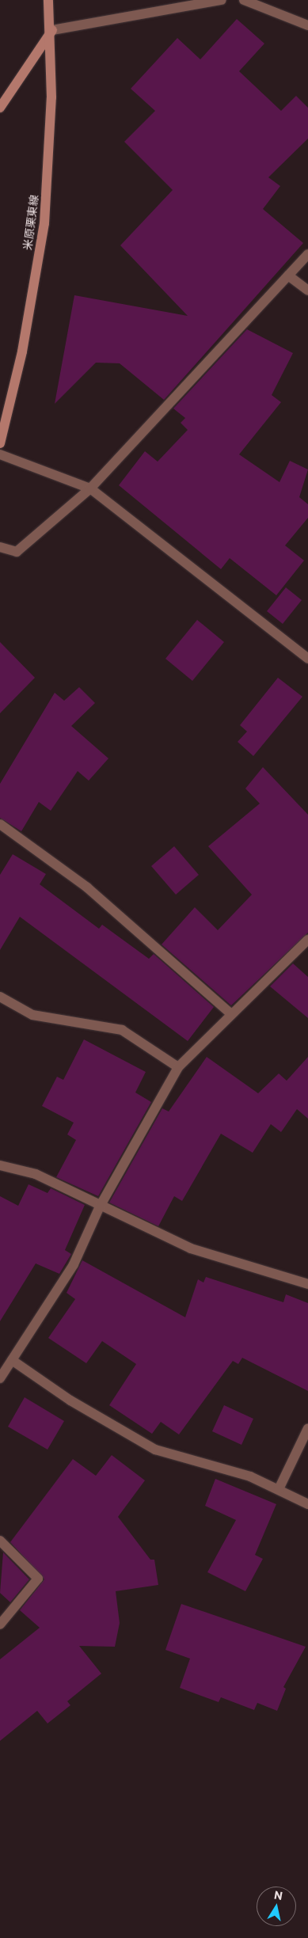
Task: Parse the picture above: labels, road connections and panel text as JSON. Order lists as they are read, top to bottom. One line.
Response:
{"streets":{"main road":["米原栗東線"]},"north":"top"}
